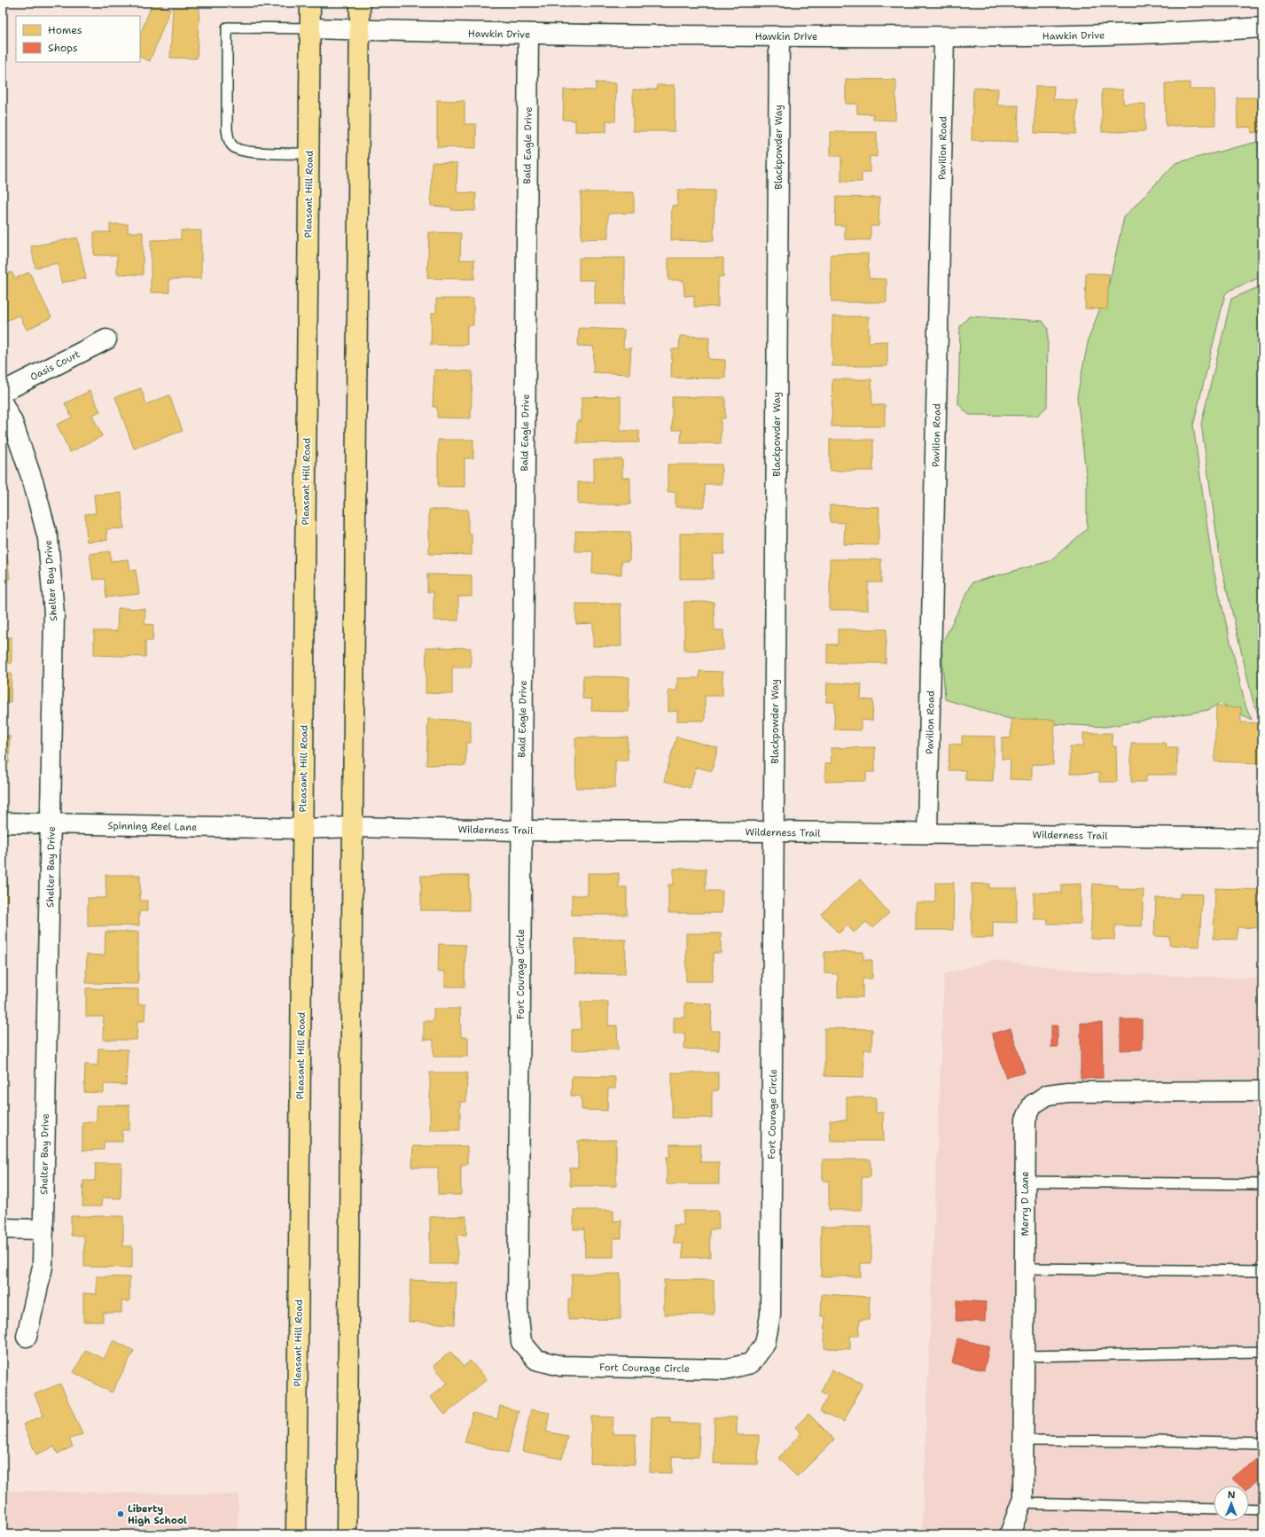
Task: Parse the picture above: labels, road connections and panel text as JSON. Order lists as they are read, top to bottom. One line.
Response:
{"streets":{"main road":["Pleasant Hill Road"],"street":["Hawkin Drive","Bald Eagle Drive","Blackpowder Way","Pavilion Road","Oasis Court","Shelter Bay Drive","Spinning Reel Lane","Wilderness Trail","Fort Courage Circle","Merry D Lane"]},"crossings":[["Hawkin Drive","Bald Eagle Drive"],["Hawkin Drive","Blackpowder Way"],["Hawkin Drive","Pavilion Road"],["Hawkin Drive","Pleasant Hill Road"],["Bald Eagle Drive","Wilderness Trail"],["Bald Eagle Drive","Fort Courage Circle"],["Blackpowder Way","Wilderness Trail"],["Blackpowder Way","Fort Courage Circle"],["Pavilion Road","Wilderness Trail"],["Pleasant Hill Road","Spinning Reel Lane"],["Pleasant Hill Road","Wilderness Trail"],["Shelter Bay Drive","Spinning Reel Lane"],["Spinning Reel Lane","Wilderness Trail"],["Wilderness Trail","Fort Courage Circle"]],"places":["Liberty High School"],"legend":["Homes","Shops"],"north":"top"}
